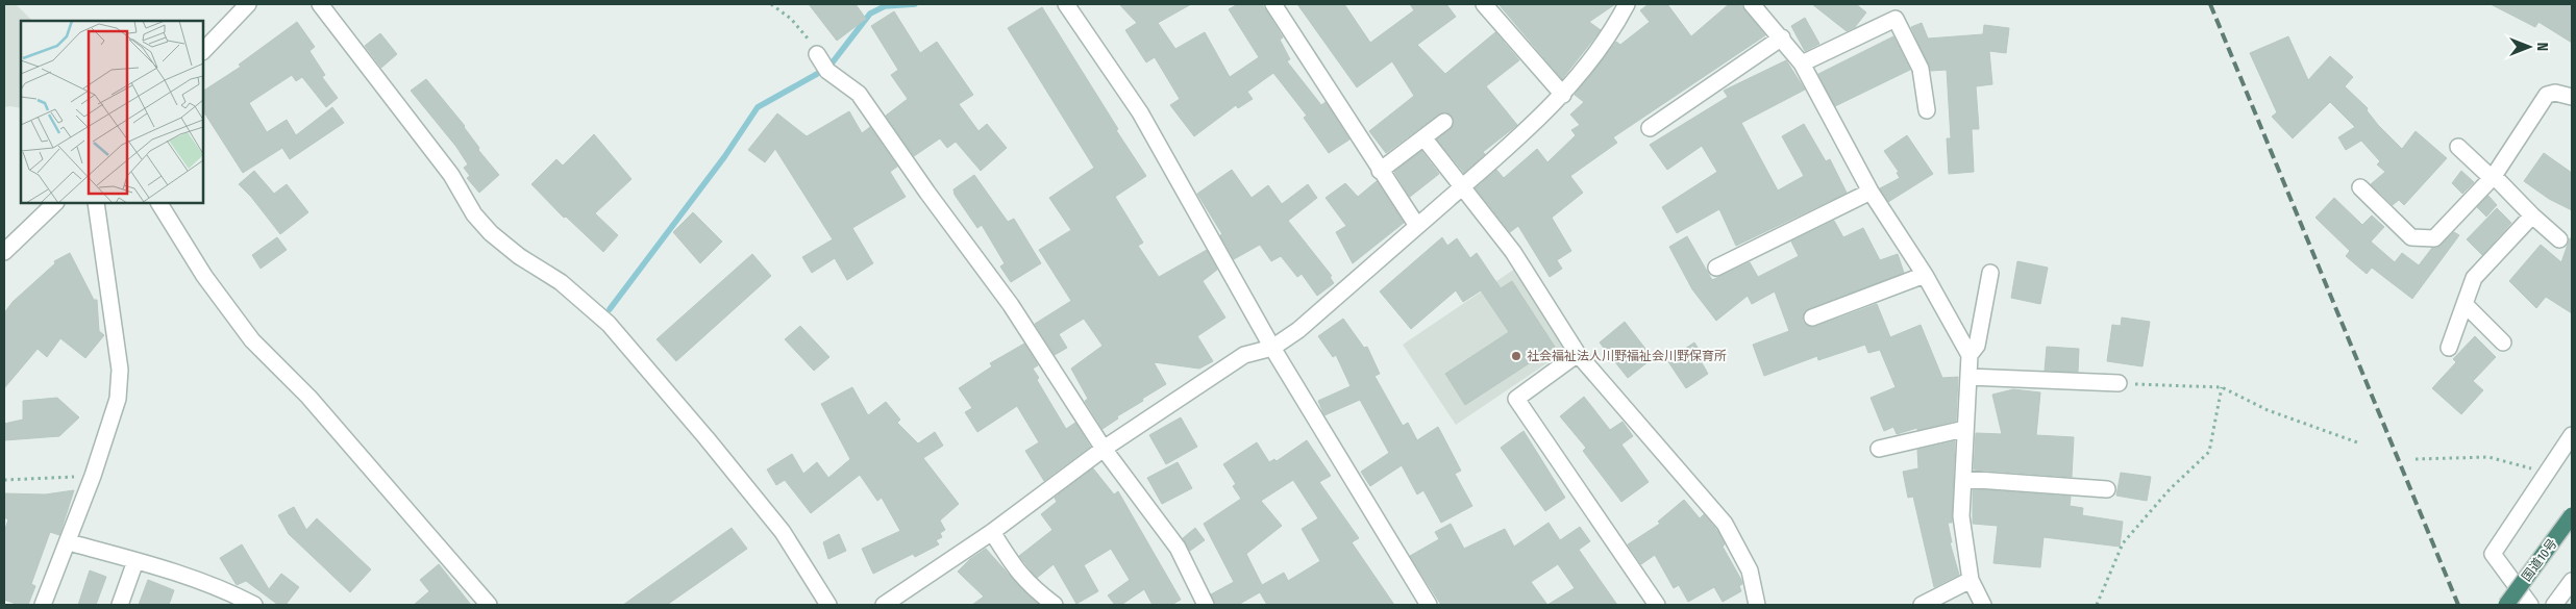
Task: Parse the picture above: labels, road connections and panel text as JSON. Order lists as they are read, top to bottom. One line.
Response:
{"streets":{"highway":["国道10号"]},"places":["社会福祉法人川野福祉会川野保育所"],"north":"right"}
